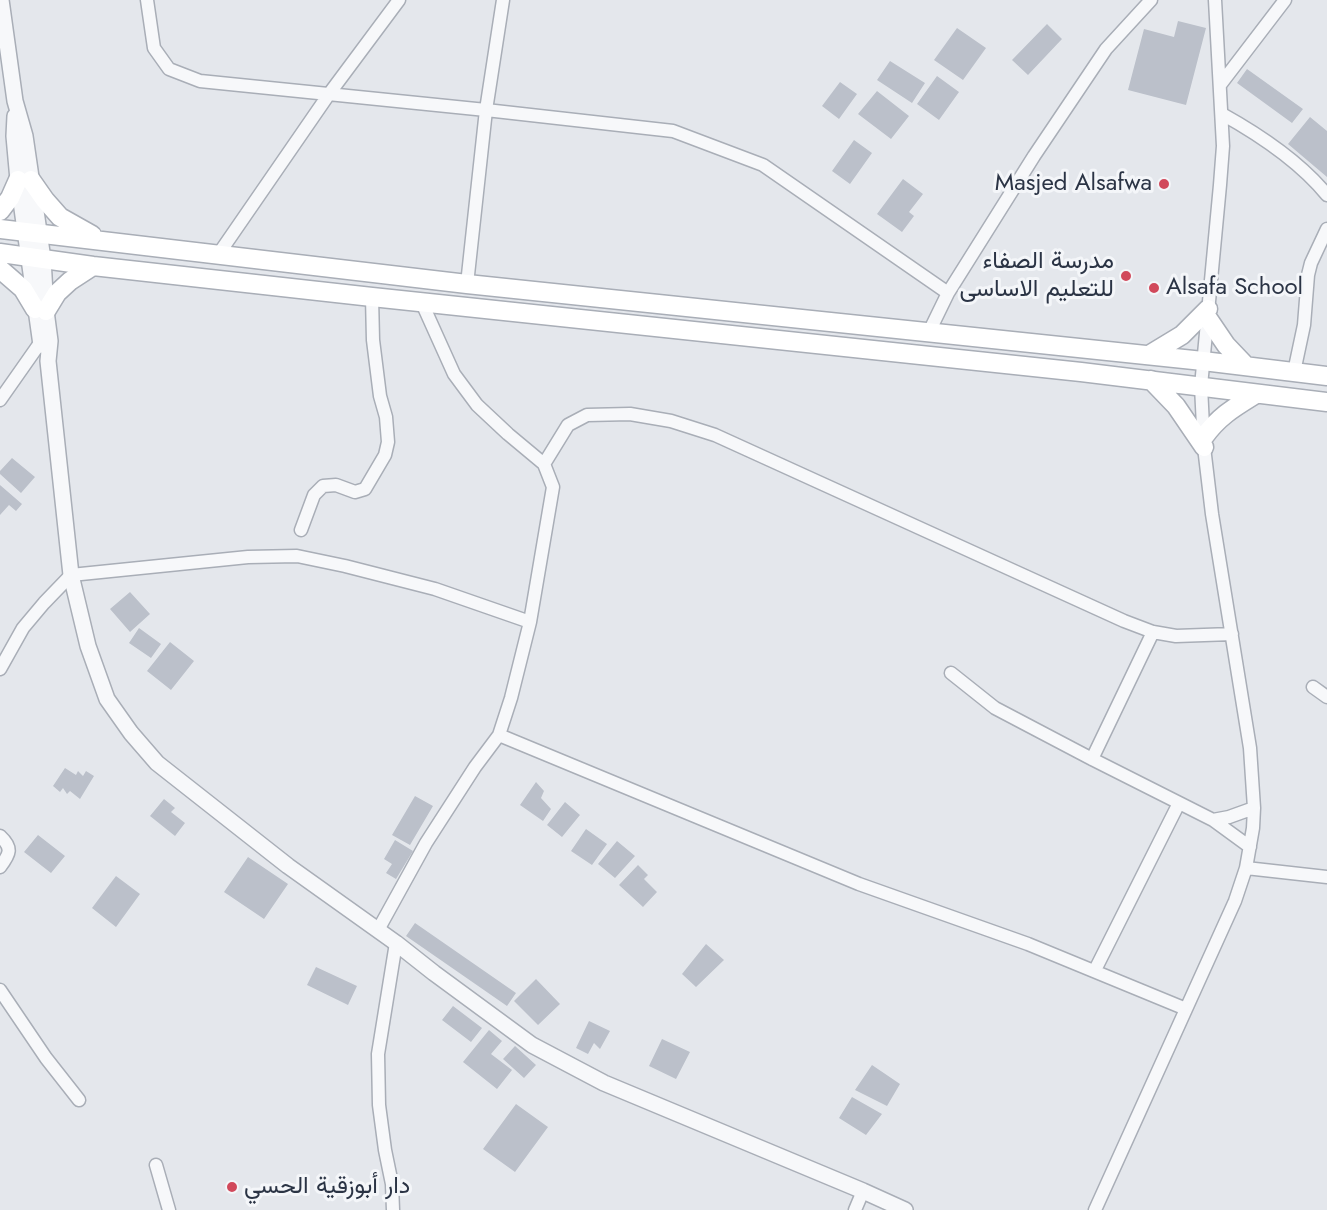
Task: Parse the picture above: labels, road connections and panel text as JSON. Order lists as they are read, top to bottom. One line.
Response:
{"places":["Masjed Alsafwa","مدرسة الصفاء للتعليم الاساسى","Alsafa School","دار أبوزقية الحسي"]}
